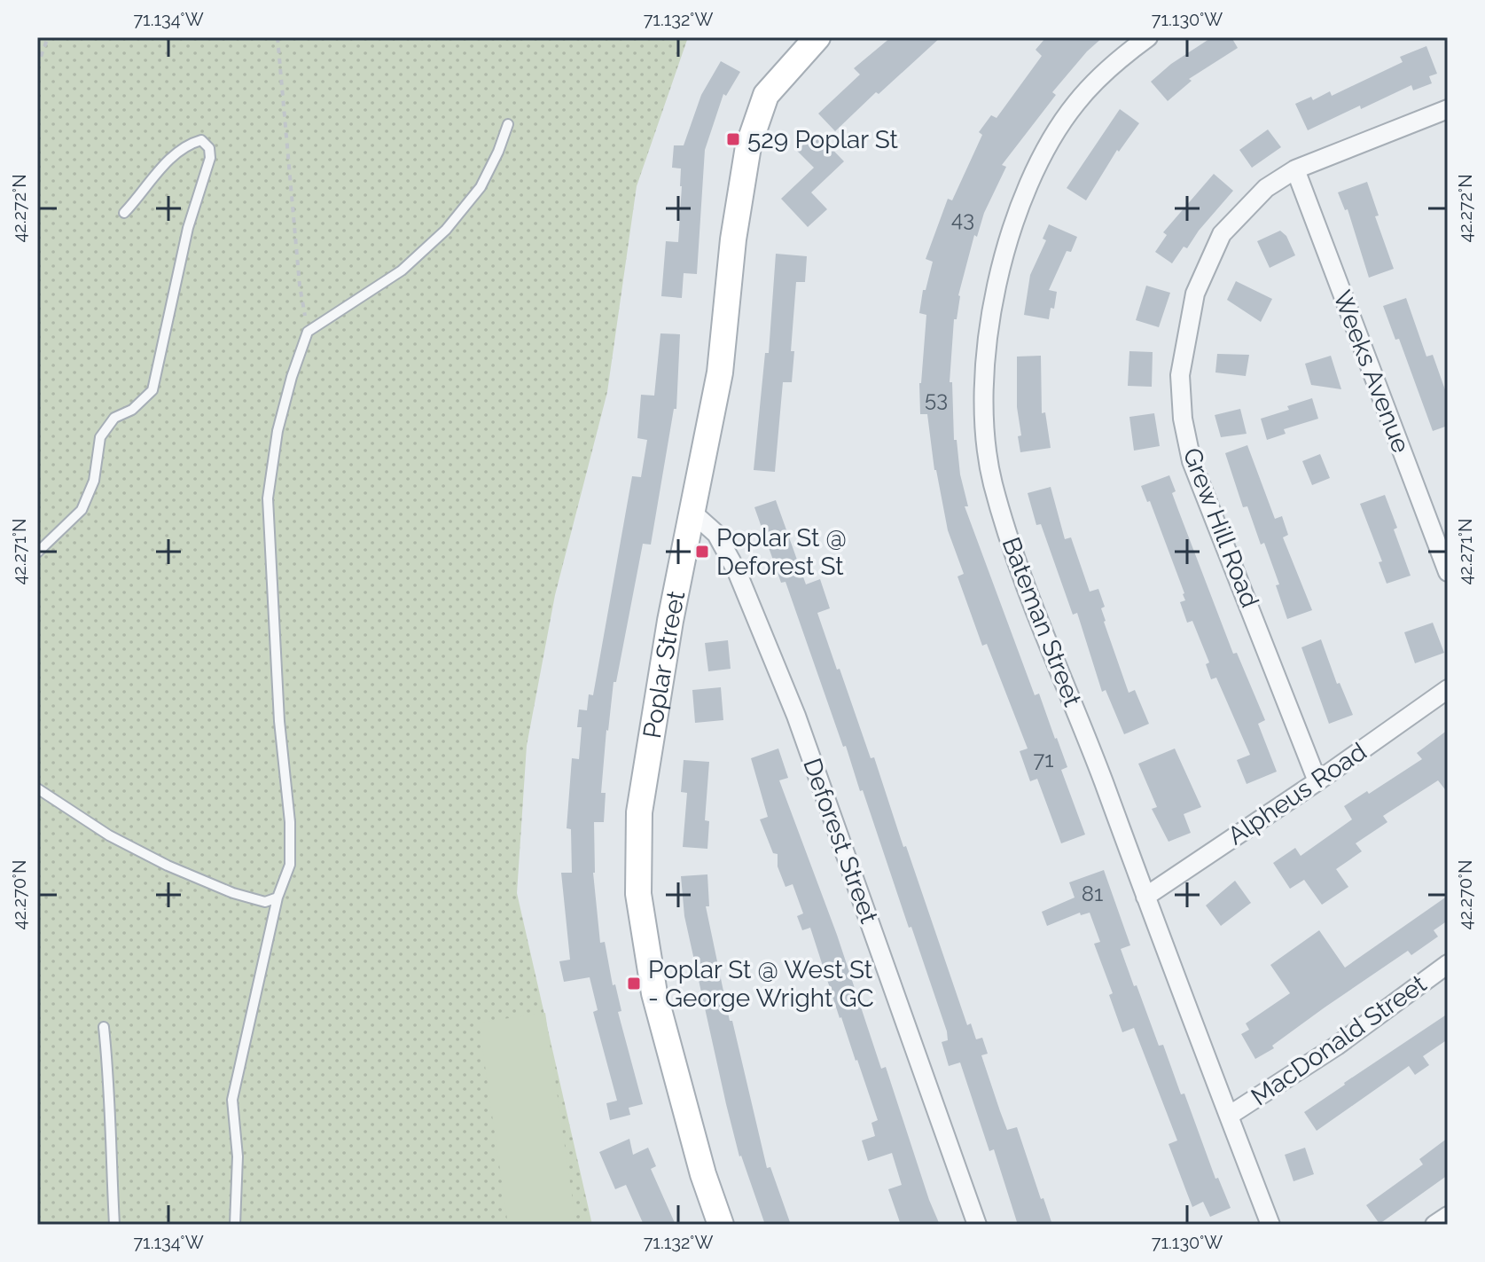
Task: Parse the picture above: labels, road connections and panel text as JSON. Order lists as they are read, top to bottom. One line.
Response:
{"streets":{"street":["Weeks Avenue","Grew Hill Road","Bateman Street","Poplar Street","Alpheus Road","Deforest Street","MacDonald Street"]},"crossings":[["Weeks Avenue","Grew Hill Road"],["Grew Hill Road","Alpheus Road"],["Bateman Street","Alpheus Road"],["Bateman Street","MacDonald Street"],["Poplar Street","Deforest Street"]],"places":{"transit":["529 Poplar St","Poplar St @ Deforest St","Poplar St @ West St - George Wright GC"]},"house_numbers":["43","53","71","81"],"coordinates":["71.134°W","71.132°W","71.130°W","42.272°N","42.271°N","42.270°N"]}
